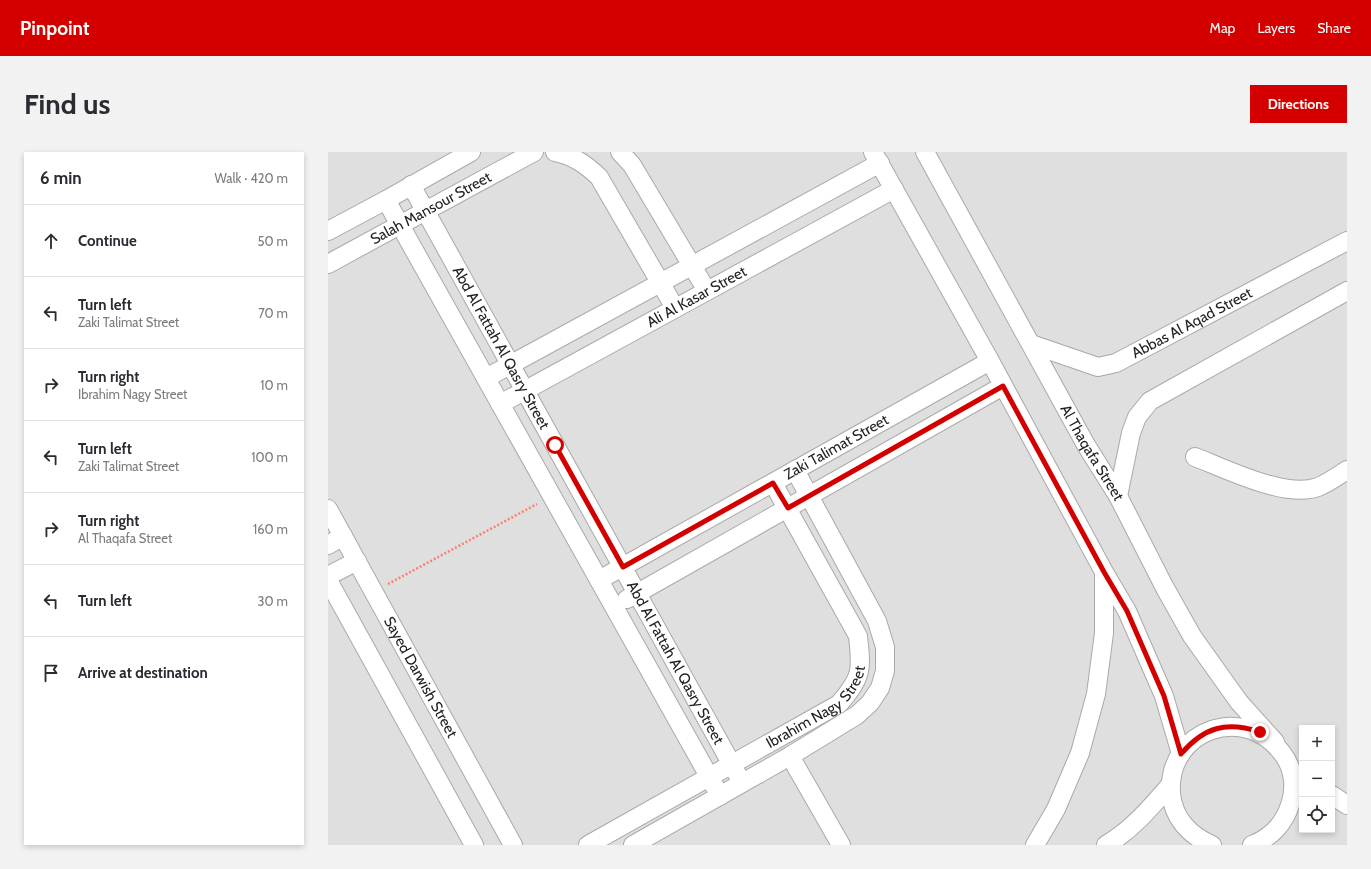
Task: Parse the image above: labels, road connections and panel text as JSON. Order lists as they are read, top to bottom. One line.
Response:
{"streets":{"street":["Salah Mansour Street","Ali Al Kasar Street","Abbas Al Aqad Street","Abd Al Fattah Al Qasry Street","Zaki Talimat Street","Al Thaqafa Street","Sayed Darwish Street","Ibrahim Nagy Street"]},"crossings":[["Salah Mansour Street","Abd Al Fattah Al Qasry Street"],["Ali Al Kasar Street","Abd Al Fattah Al Qasry Street"],["Abbas Al Aqad Street","Al Thaqafa Street"],["Abd Al Fattah Al Qasry Street","Zaki Talimat Street"],["Abd Al Fattah Al Qasry Street","Ibrahim Nagy Street"],["Zaki Talimat Street","Ibrahim Nagy Street"]],"page":{"header":"Pinpoint","nav":["Map","Layers","Share"],"buttons":"Directions","title":"Find us","heading":["6 min","Walk · 420 m"],"list":[["Continue","50 m"],["Turn left","Zaki Talimat Street","70 m"],["Turn right","Ibrahim Nagy Street","10 m"],["Turn left","Zaki Talimat Street","100 m"],["Turn right","Al Thaqafa Street","160 m"],["Turn left","30 m"],"Arrive at destination"],"map_buttons":["+","−"]}}
